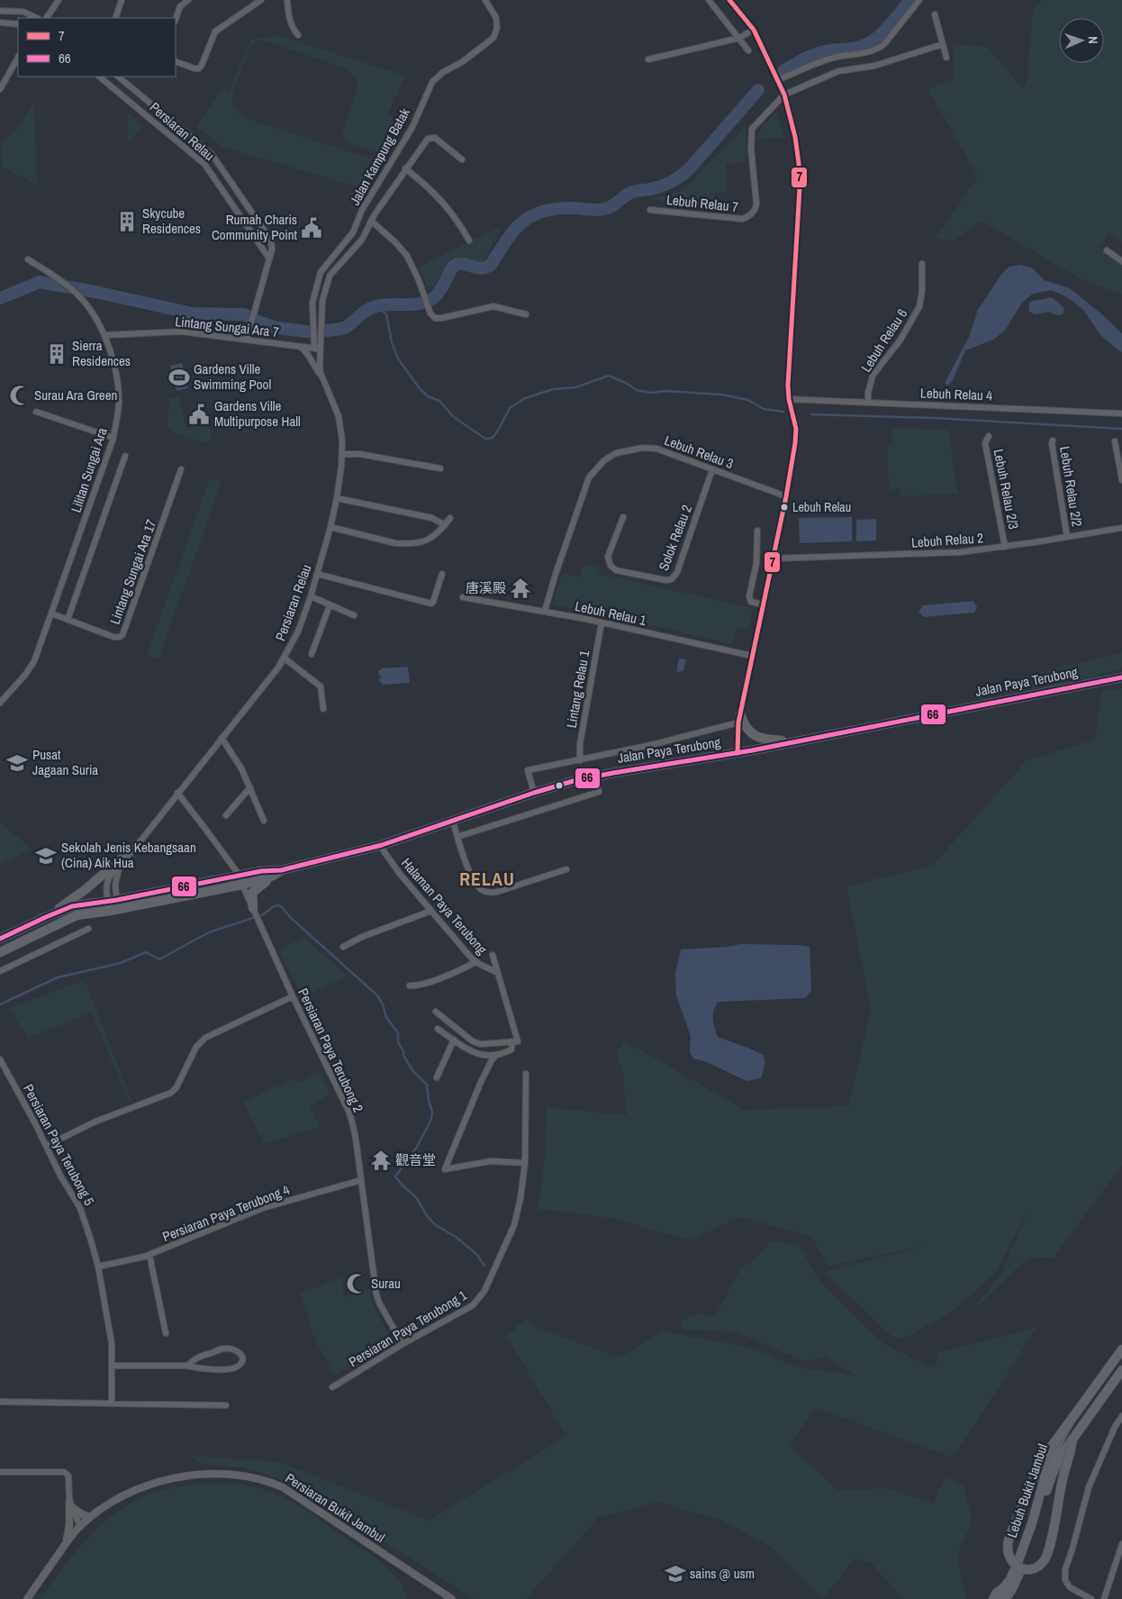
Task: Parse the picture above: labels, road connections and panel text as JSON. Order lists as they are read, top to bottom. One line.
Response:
{"streets":{"main road":["Jalan Paya Terubong","Lebuh Bukit Jambul"],"street":["Persiaran Relau","Jalan Kampung Batak","Lebuh Relau 7","Lintang Sungai Ara 7","Lebuh Relau 6","Lebuh Relau 4","Lebuh Relau 3","Lilitan Sungai Ara","Lebuh Relau 2/2","Lebuh Relau 2/3","Solok Relau 2","Lebuh Relau 2","Lintang Sungai Ara 17","Lebuh Relau 1","Lintang Relau 1","Halaman Paya Terubong","Persiaran Paya Terubong 2","Persiaran Paya Terubong 5","Persiaran Paya Terubong 4","Persiaran Paya Terubong 1","Persiaran Bukit Jambul"]},"crossings":[["Persiaran Relau","Jalan Kampung Batak"],["Persiaran Relau","Lintang Sungai Ara 7"],["Persiaran Relau","Jalan Paya Terubong"],["Persiaran Relau","Persiaran Paya Terubong 2"],["Jalan Kampung Batak","Lintang Sungai Ara 7"],["Lintang Sungai Ara 7","Lilitan Sungai Ara"],["Lebuh Relau 6","Lebuh Relau 4"],["Lebuh Relau 3","Solok Relau 2"],["Lebuh Relau 3","Lebuh Relau 1"],["Lilitan Sungai Ara","Lintang Sungai Ara 17"],["Lebuh Relau 2/2","Lebuh Relau 2"],["Lebuh Relau 2/3","Lebuh Relau 2"],["Lebuh Relau 1","Lintang Relau 1"],["Jalan Paya Terubong","Halaman Paya Terubong"],["Jalan Paya Terubong","Persiaran Paya Terubong 2"],["Persiaran Paya Terubong 2","Persiaran Paya Terubong 4"],["Persiaran Paya Terubong 2","Persiaran Paya Terubong 1"],["Persiaran Paya Terubong 5","Persiaran Paya Terubong 4"]],"districts":["RELAU"],"places":{"building":["Skycube Residences","Sierra Residences"],"public building":["Rumah Charis Community Point","Gardens Ville Multipurpose Hall"],"sports":["Gardens Ville Swimming Pool"],"mosque":["Surau Ara Green","Surau"],"other":["Lebuh Relau"],"temple":["唐溪殿","觀音堂"],"school or university":["Pusat Jagaan Suria","Sekolah Jenis Kebangsaan (Cina) Aik Hua","sains @ usm"]},"lines":["transit line 7","transit line 66"],"legend":["7","66"],"north":"right"}
